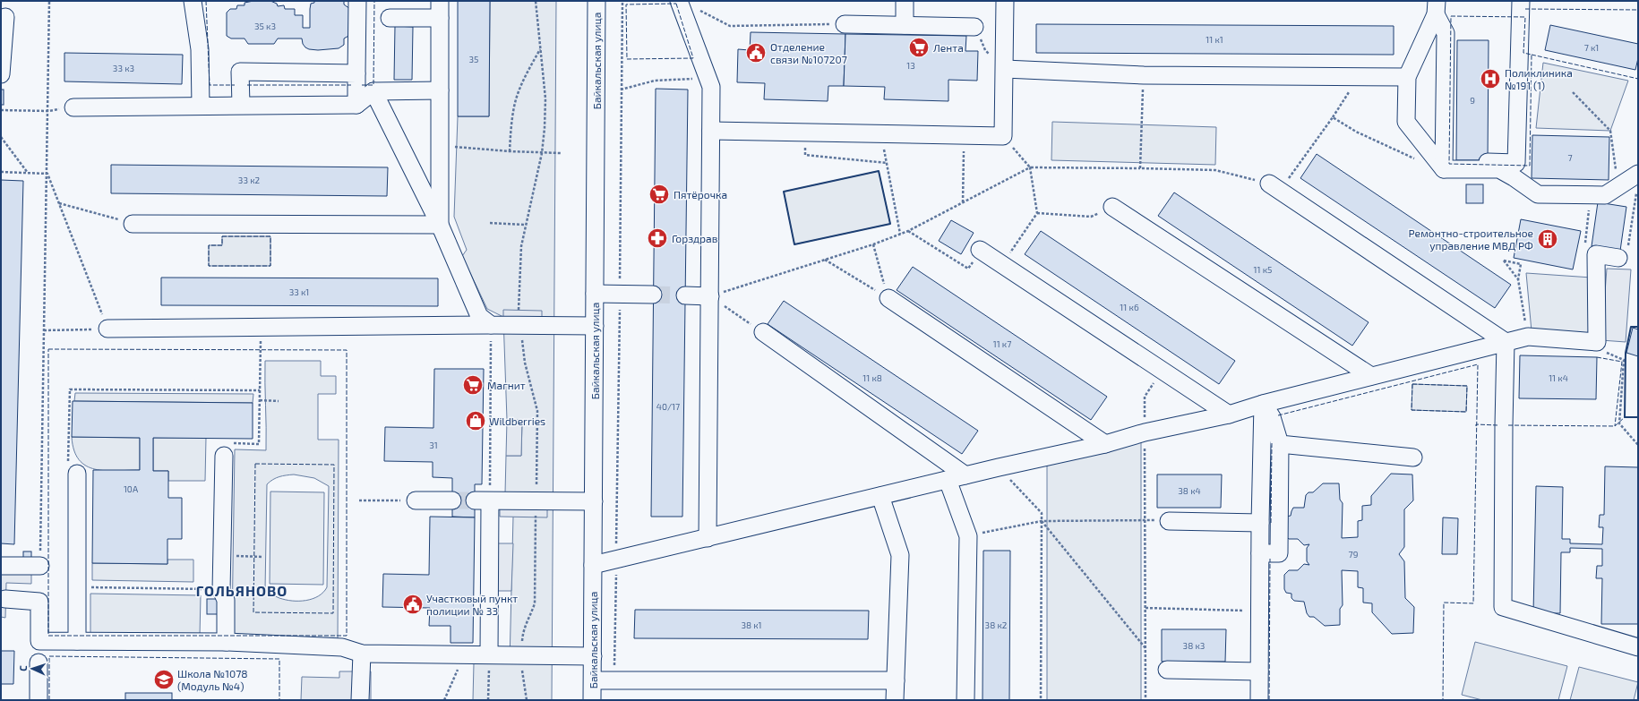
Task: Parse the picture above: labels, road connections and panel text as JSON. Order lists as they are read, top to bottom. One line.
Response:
{"streets":{"street":["Байкальская улица"]},"districts":["ГОЛЬЯНОВО"],"places":{"supermarket":["Лента","Пятёрочка","Магнит"],"public building":["Отделение связи №107207","Участковый пункт полиции № 33"],"hospital":["Поликлиника №191 (1)"],"pharmacy":["Горздрав"],"building":["Ремонтно-строительное управление МВД РФ"],"shop":["Wildberries"],"school or university":["Школа №1078 (Модуль №4)"]},"house_numbers":["35 к3","11 к1","7 к1","35","13","33 к3","9","7","33 к2","11 к5","33 к1","11 к6","11 к7","11 к8","11 к4","40/17","31","10А","38 к4","79","38 к1","38 к2","38 к3"],"north":"left"}
